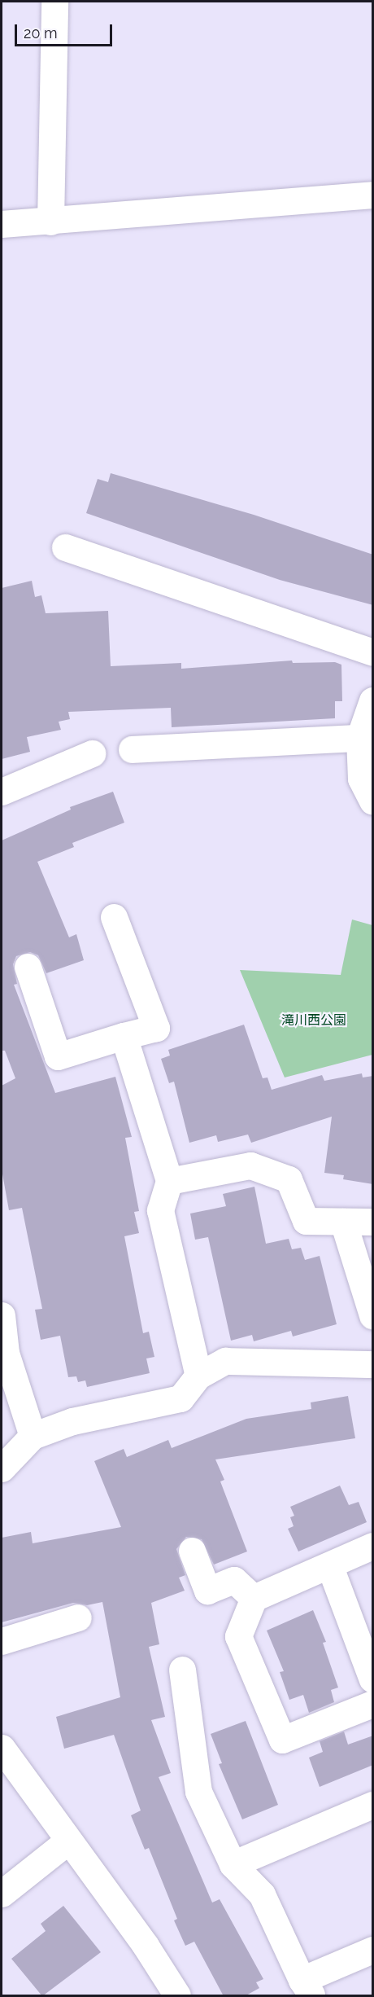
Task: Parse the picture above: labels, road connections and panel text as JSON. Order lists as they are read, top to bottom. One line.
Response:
{"parks":["滝川西公園"],"scale_bar":"20 m"}
